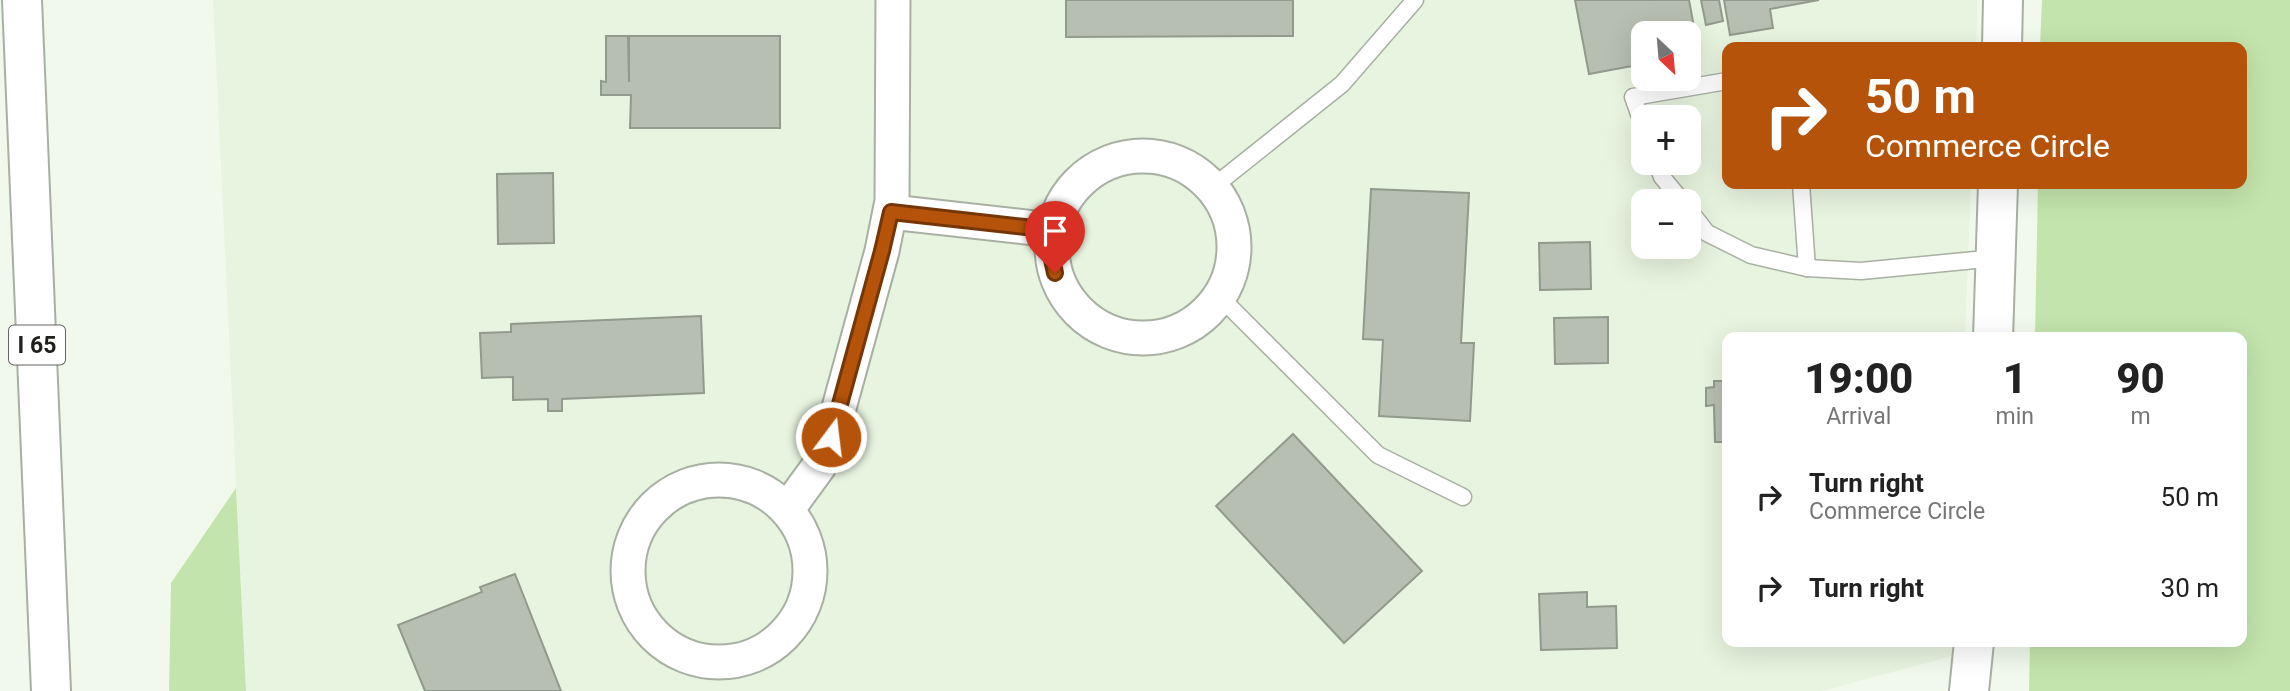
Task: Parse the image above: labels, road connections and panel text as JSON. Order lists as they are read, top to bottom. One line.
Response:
{"streets":{"main road":["I 65"]},"north":"bottom right","page":{"map_buttons":["+","−"],"turn":["50 m","Commerce Circle"],"eta":["19:00","Arrival","1","min","90","m"],"list":[{"name":"Turn right","note":"Commerce Circle","value":"50 m"},{"name":"Turn right","value":"30 m"}]}}
